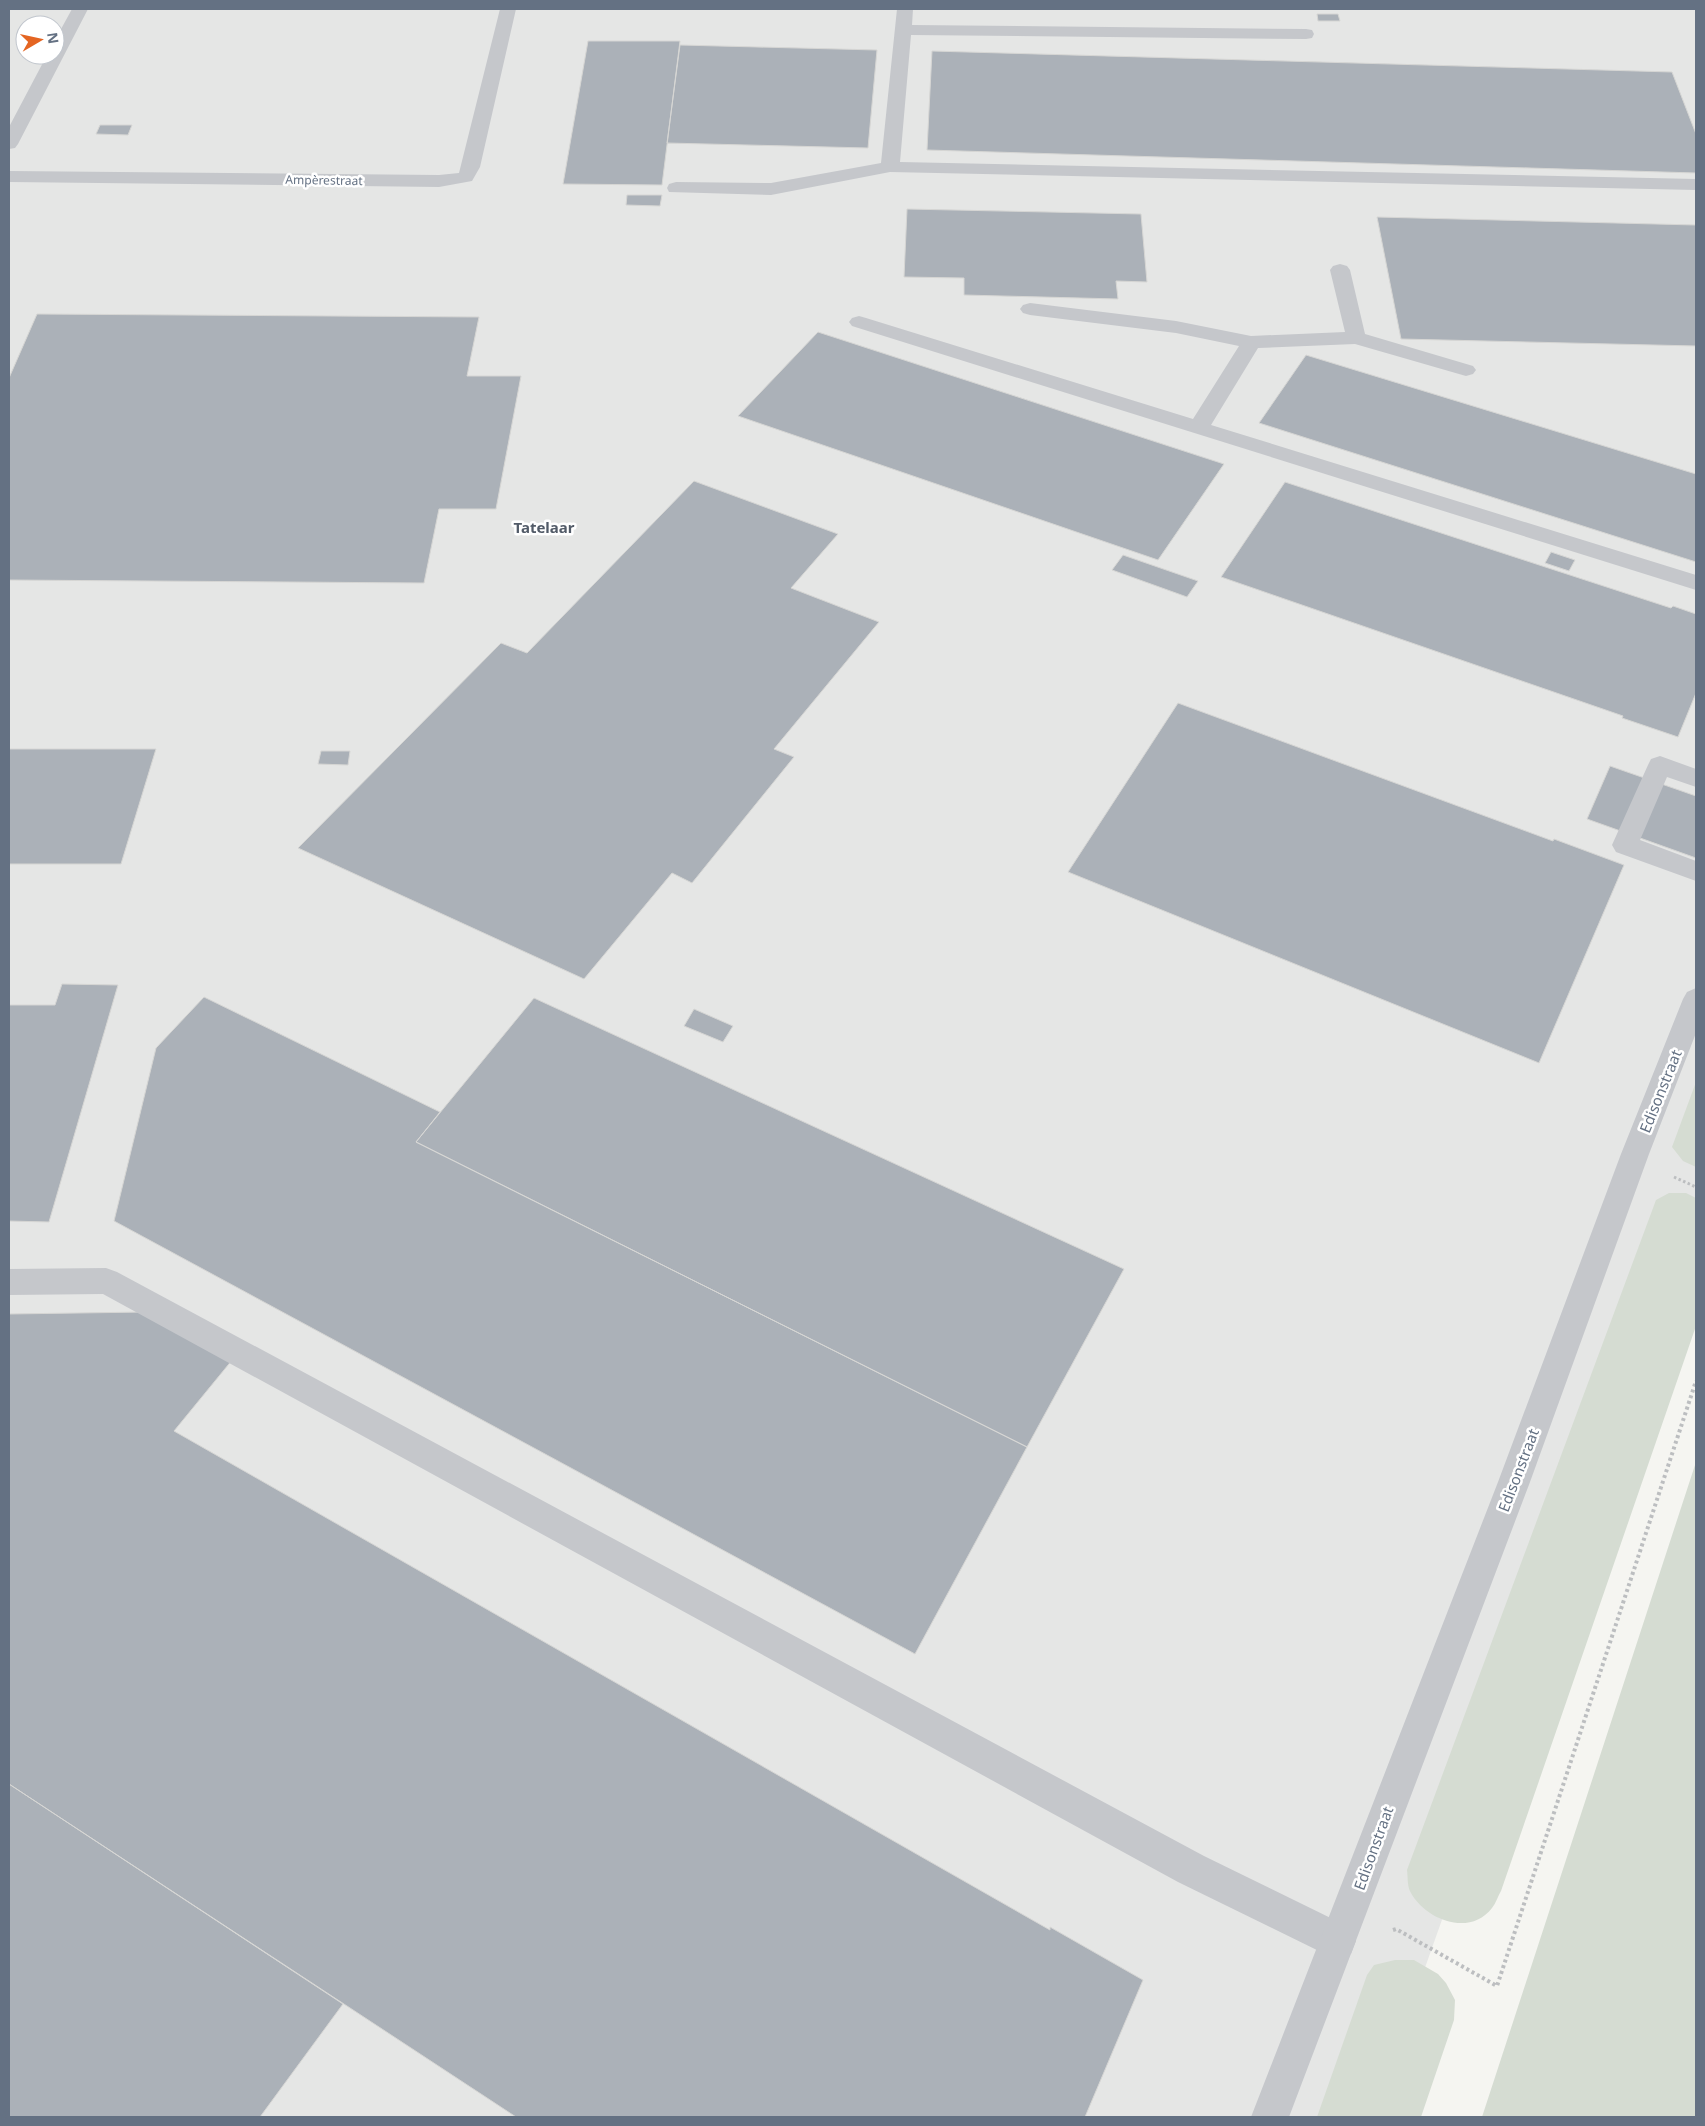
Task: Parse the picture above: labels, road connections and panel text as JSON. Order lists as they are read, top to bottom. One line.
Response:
{"streets":{"street":["Ampèrestraat","Edisonstraat"]},"districts":["Tatelaar"],"north":"right"}
